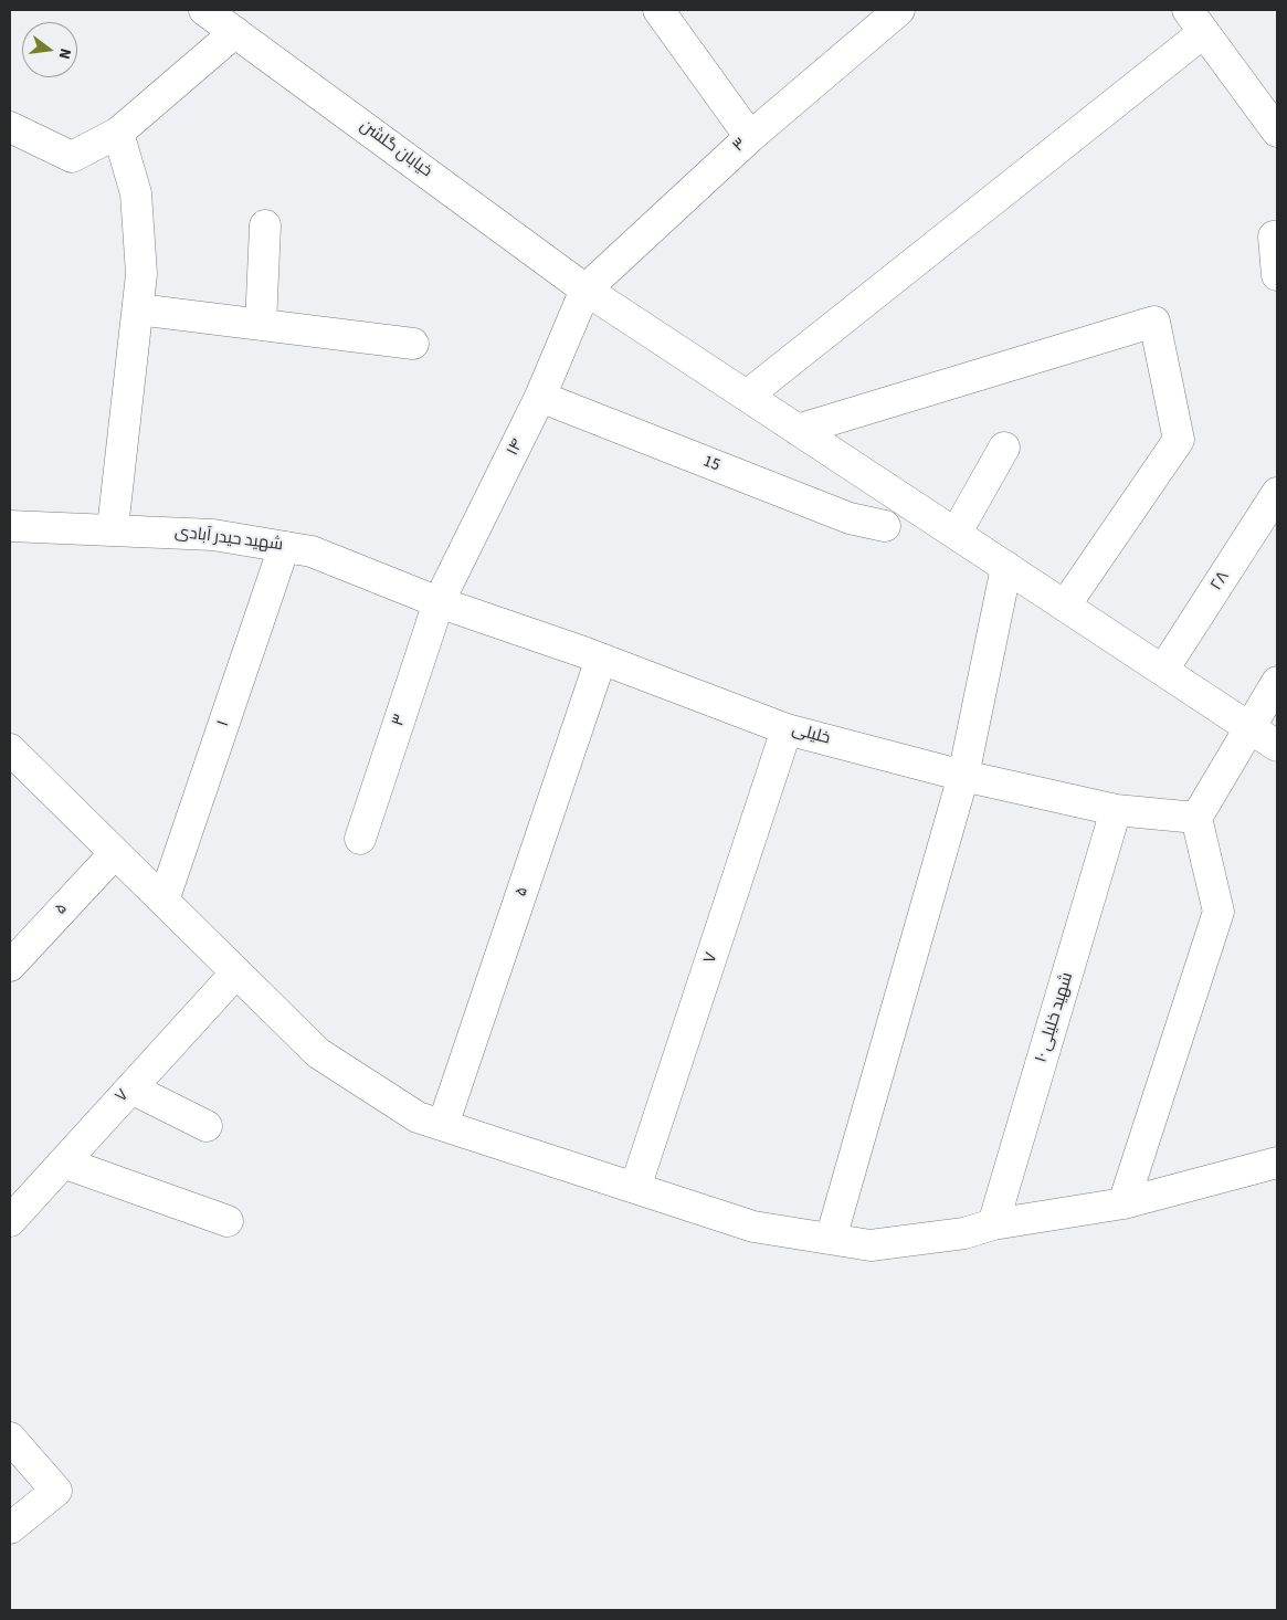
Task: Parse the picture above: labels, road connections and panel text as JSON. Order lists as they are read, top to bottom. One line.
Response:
{"streets":{"street":["۳","خیابان گلشن","۱۴","15","شهید حیدر آبادی","۲۸","۱","خلیلی","۵","۷","شهید خلیلی ۱۰"]},"crossings":[["۳","خیابان گلشن"],["۳","۱۴"],["۳","شهید حیدر آبادی"],["۳","خلیلی"],["خیابان گلشن","۱۴"],["خیابان گلشن","۲۸"],["۱۴","15"],["۱۴","شهید حیدر آبادی"],["۱۴","خلیلی"],["شهید حیدر آبادی","۱"],["شهید حیدر آبادی","خلیلی"],["خلیلی","۵"],["خلیلی","۷"],["خلیلی","شهید خلیلی ۱۰"]],"north":"right"}
